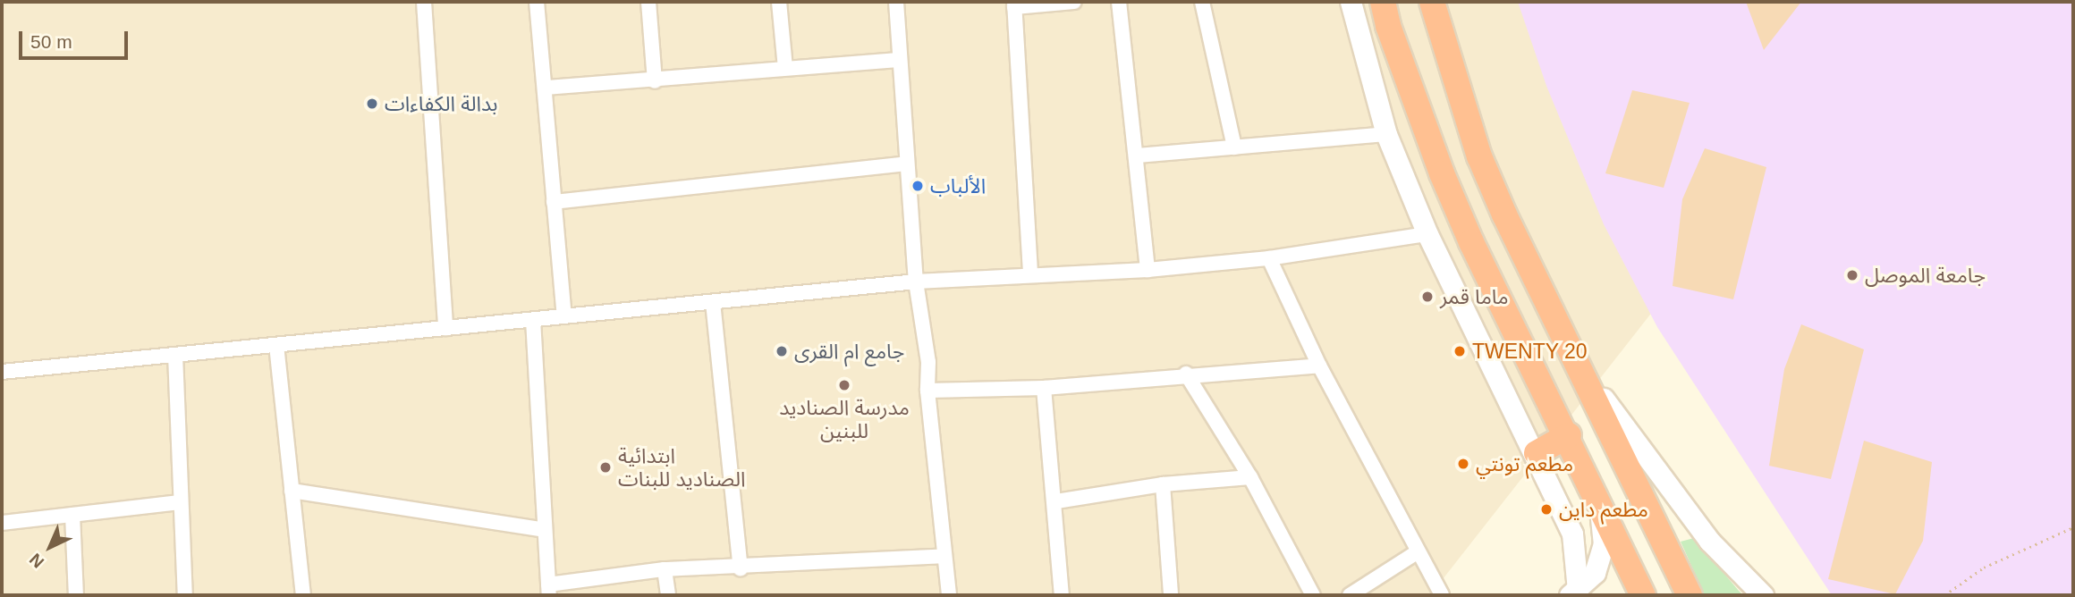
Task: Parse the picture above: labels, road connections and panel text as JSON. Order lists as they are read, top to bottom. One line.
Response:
{"places":["بدالة الكفاءات","الألباب","جامعة الموصل","ماما قمر","جامع ام القرى","TWENTY 20","مدرسة الصناديد للبنين","مطعم تونتي","ابتدائية الصناديد للبنات","مطعم داين"],"scale_bar":"50 m","north":"bottom left"}
